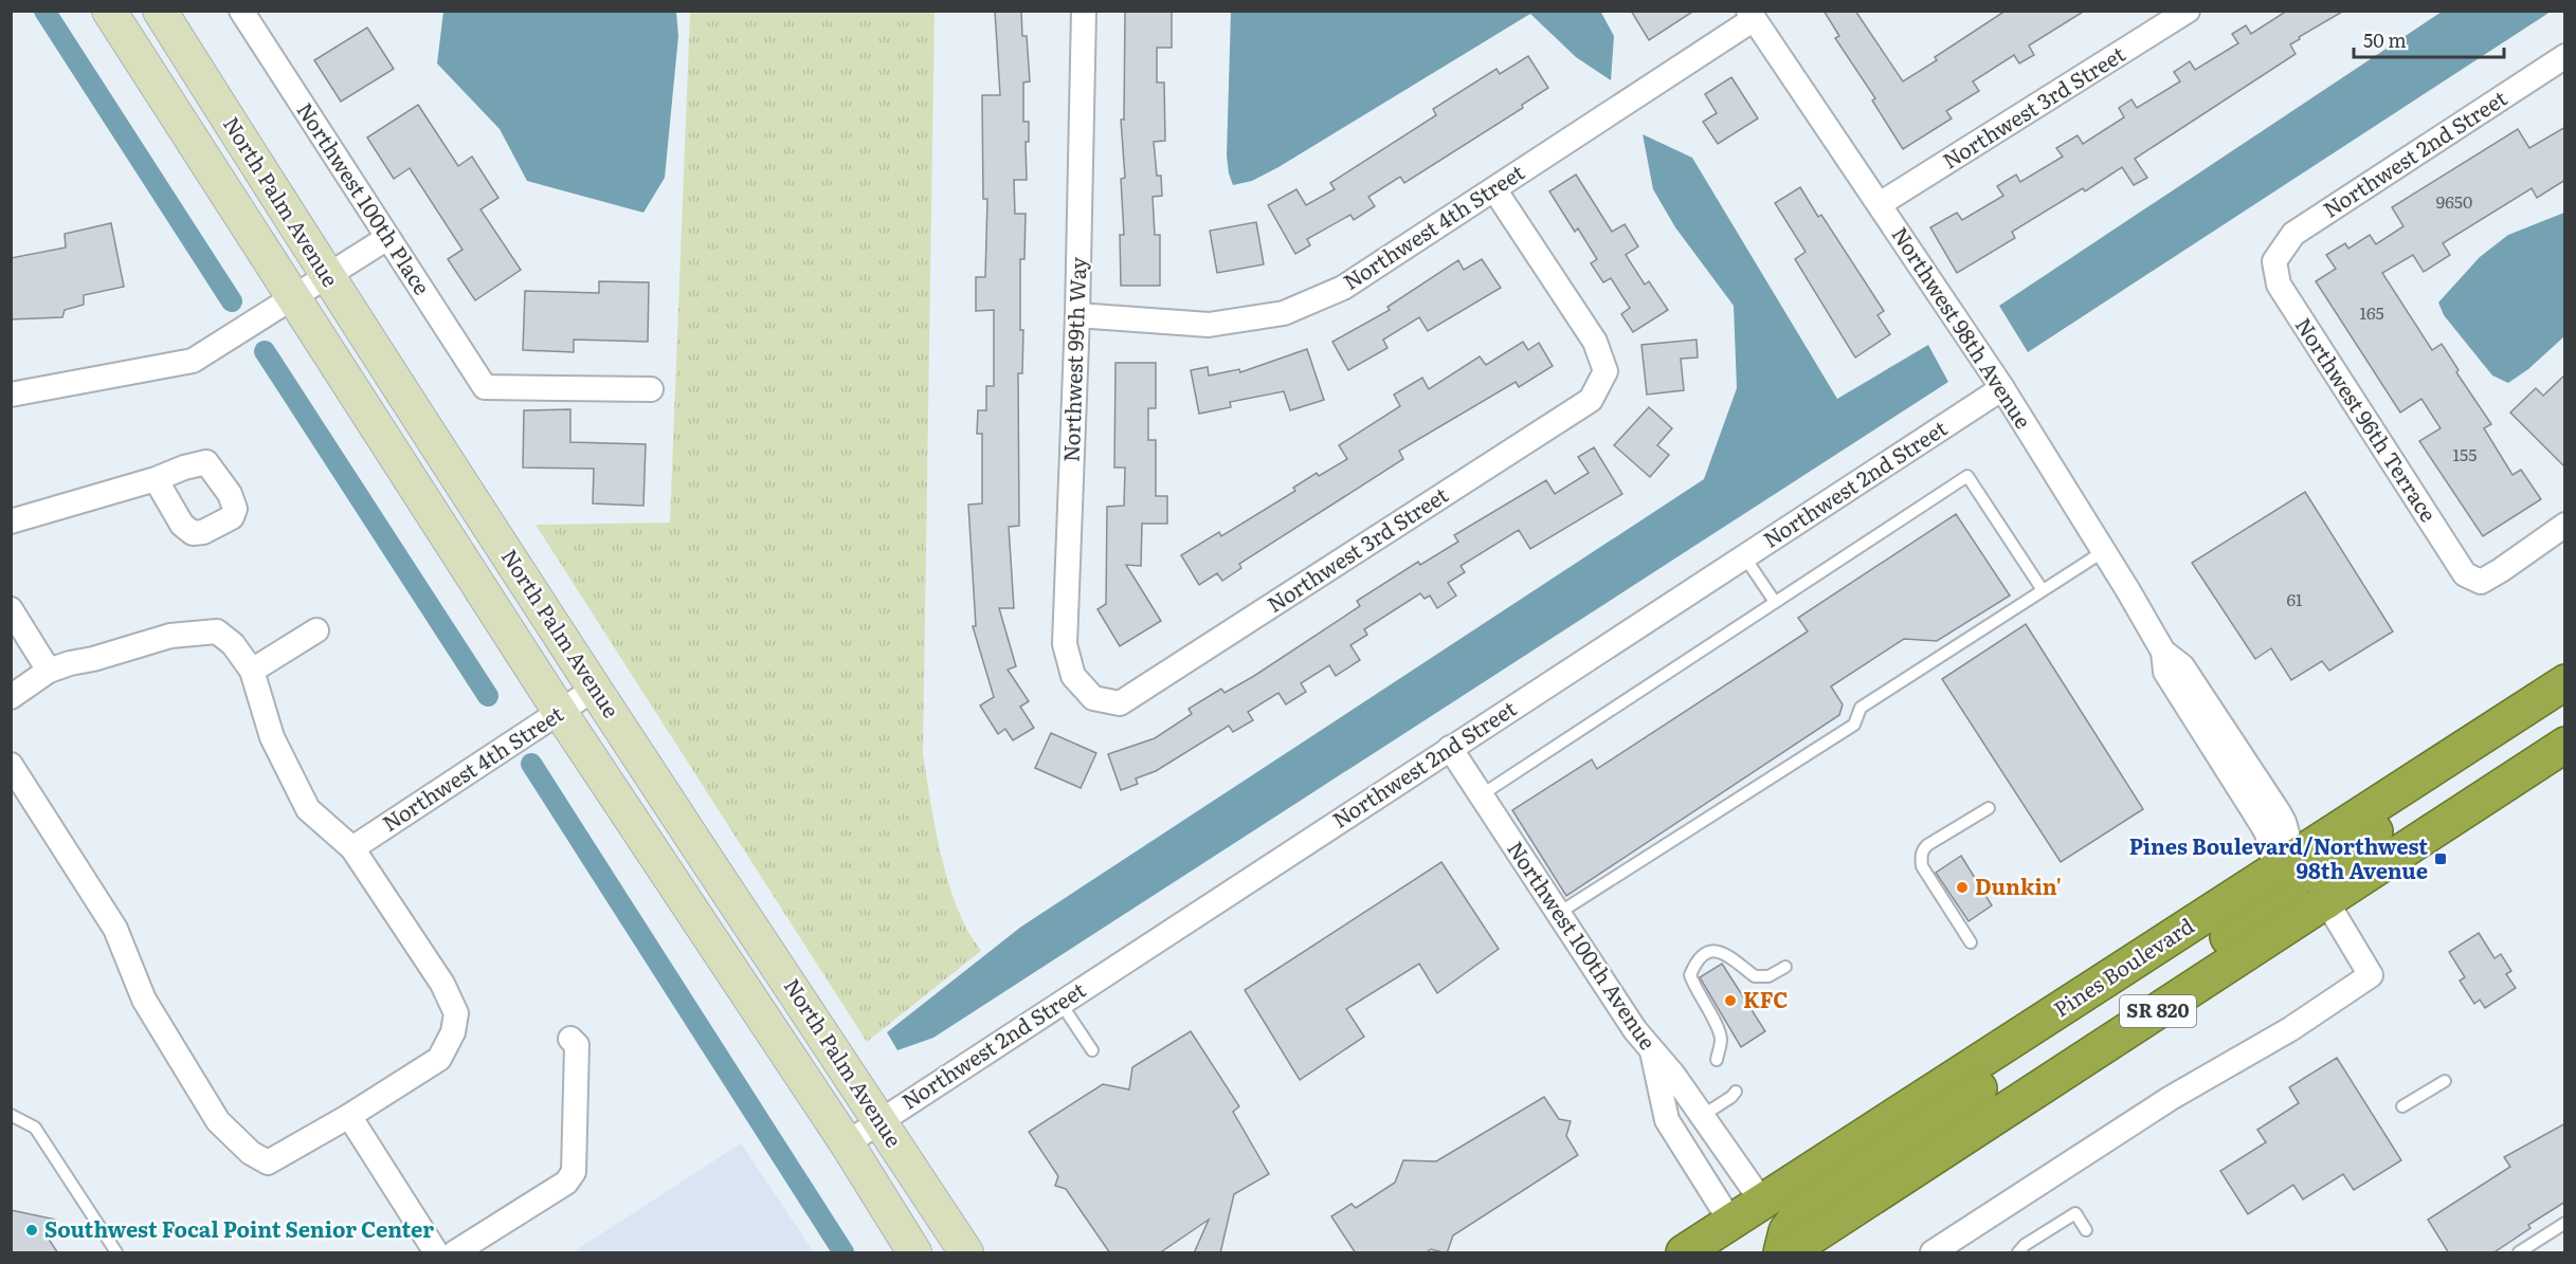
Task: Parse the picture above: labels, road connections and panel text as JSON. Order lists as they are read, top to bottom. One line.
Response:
{"streets":{"highway":["Pines Boulevard","SR 820"],"main road":["North Palm Avenue"],"street":["Northwest 3rd Street","Northwest 2nd Street","Northwest 100th Place","Northwest 4th Street","Northwest 98th Avenue","Northwest 99th Way","Northwest 96th Terrace","Northwest 100th Avenue"]},"crossings":[["Northwest 3rd Street","Northwest 4th Street"],["Northwest 3rd Street","Northwest 98th Avenue"],["Northwest 3rd Street","Northwest 99th Way"],["Northwest 2nd Street","North Palm Avenue"],["Northwest 2nd Street","Northwest 98th Avenue"],["Northwest 2nd Street","Northwest 96th Terrace"],["Northwest 2nd Street","Northwest 100th Avenue"],["North Palm Avenue","Northwest 4th Street"],["Northwest 4th Street","Northwest 98th Avenue"],["Northwest 4th Street","Northwest 99th Way"],["Northwest 98th Avenue","Pines Boulevard"],["Northwest 100th Avenue","Pines Boulevard"]],"places":{"transit":["Pines Boulevard/Northwest 98th Avenue"],"other":["Dunkin'","KFC","Southwest Focal Point Senior Center"]},"house_numbers":["9650","165","155","61"],"scale_bar":"50 m"}
